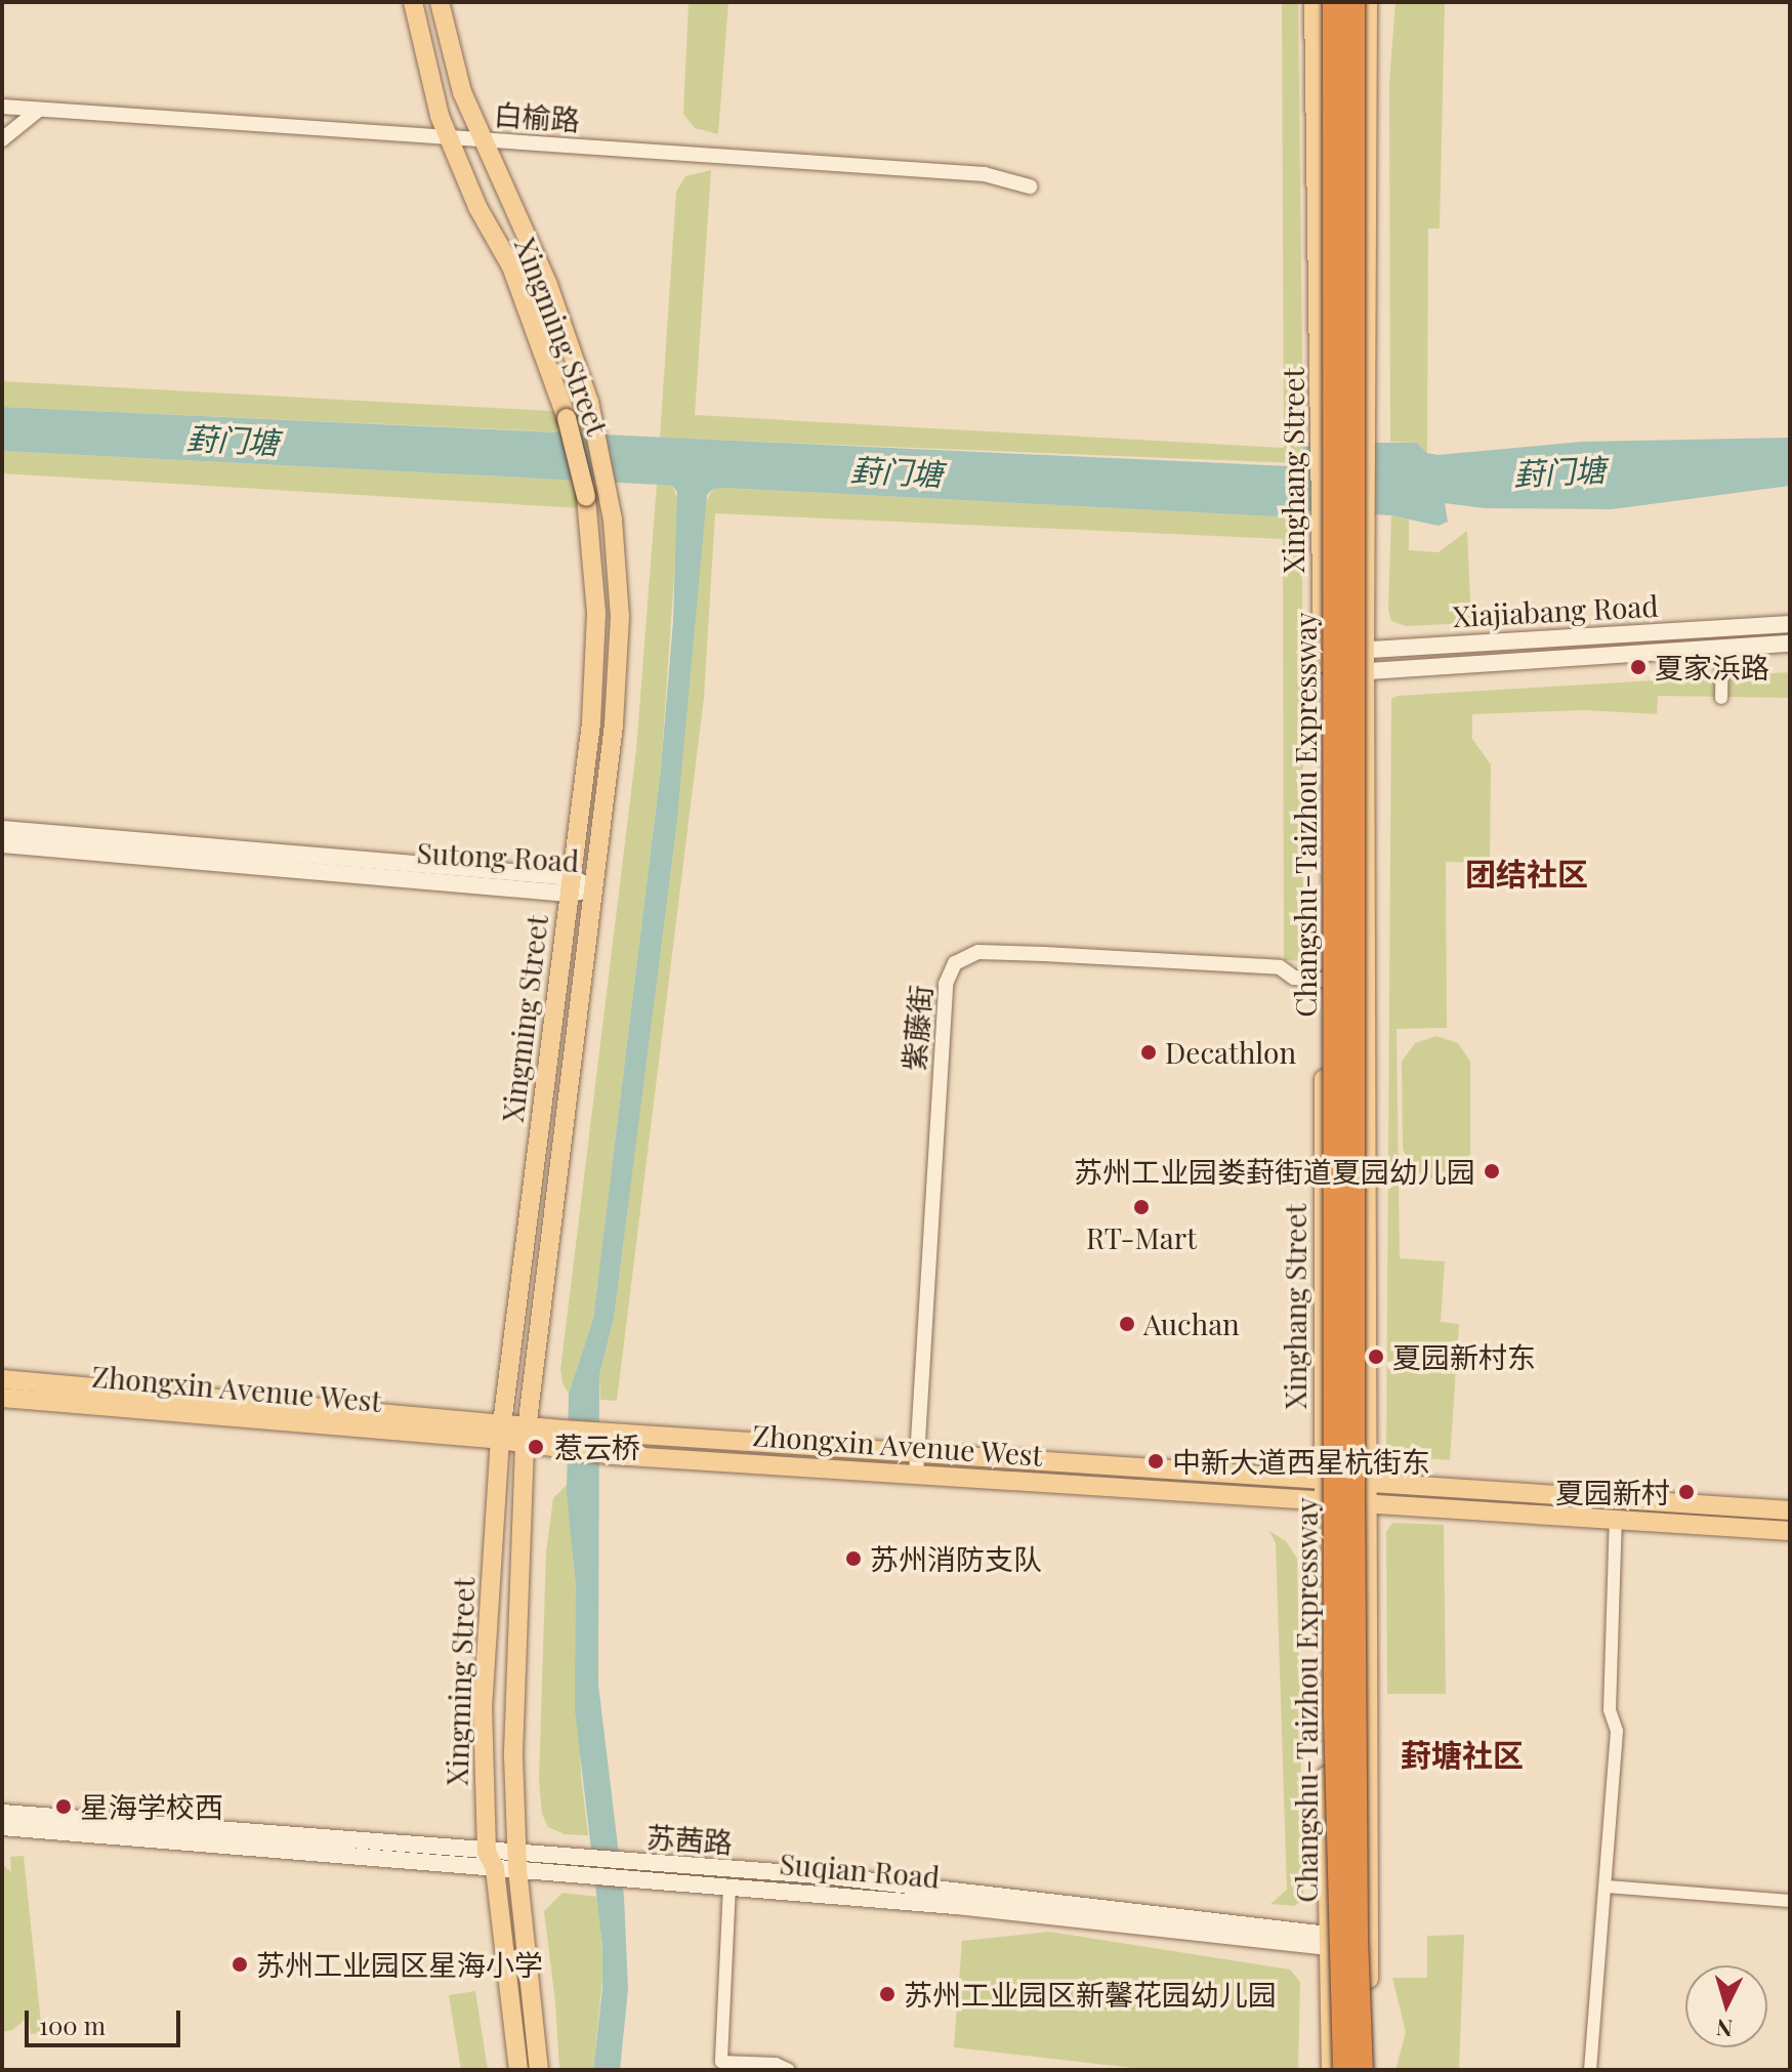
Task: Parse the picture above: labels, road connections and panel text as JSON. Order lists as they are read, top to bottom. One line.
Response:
{"streets":{"highway":["Changshu-Taizhou Expressway"],"main road":["Xingming Street","Xinghang Street","Xiajiabang Road","Sutong Road","Zhongxin Avenue West","苏茜路","Suqian Road"],"street":["白榆路","紫藤街"]},"crossings":[["白榆路","Xingming Street"],["Xingming Street","Sutong Road"],["Xingming Street","Zhongxin Avenue West"],["Xingming Street","苏茜路"],["Xinghang Street","Xiajiabang Road"],["Xinghang Street","紫藤街"],["Xinghang Street","Zhongxin Avenue West"],["Xinghang Street","苏茜路"],["Xinghang Street","Suqian Road"],["紫藤街","Zhongxin Avenue West"],["苏茜路","Suqian Road"]],"districts":["团结社区","葑塘社区"],"water":["葑门塘"],"places":["夏家浜路","Decathlon","苏州工业园娄葑街道夏园幼儿园","RT-Mart","Auchan","夏园新村东","惹云桥","中新大道西星杭街东","夏园新村","苏州消防支队","星海学校西","苏州工业园区星海小学","苏州工业园区新馨花园幼儿园"],"scale_bar":"100 m","north":"bottom"}
